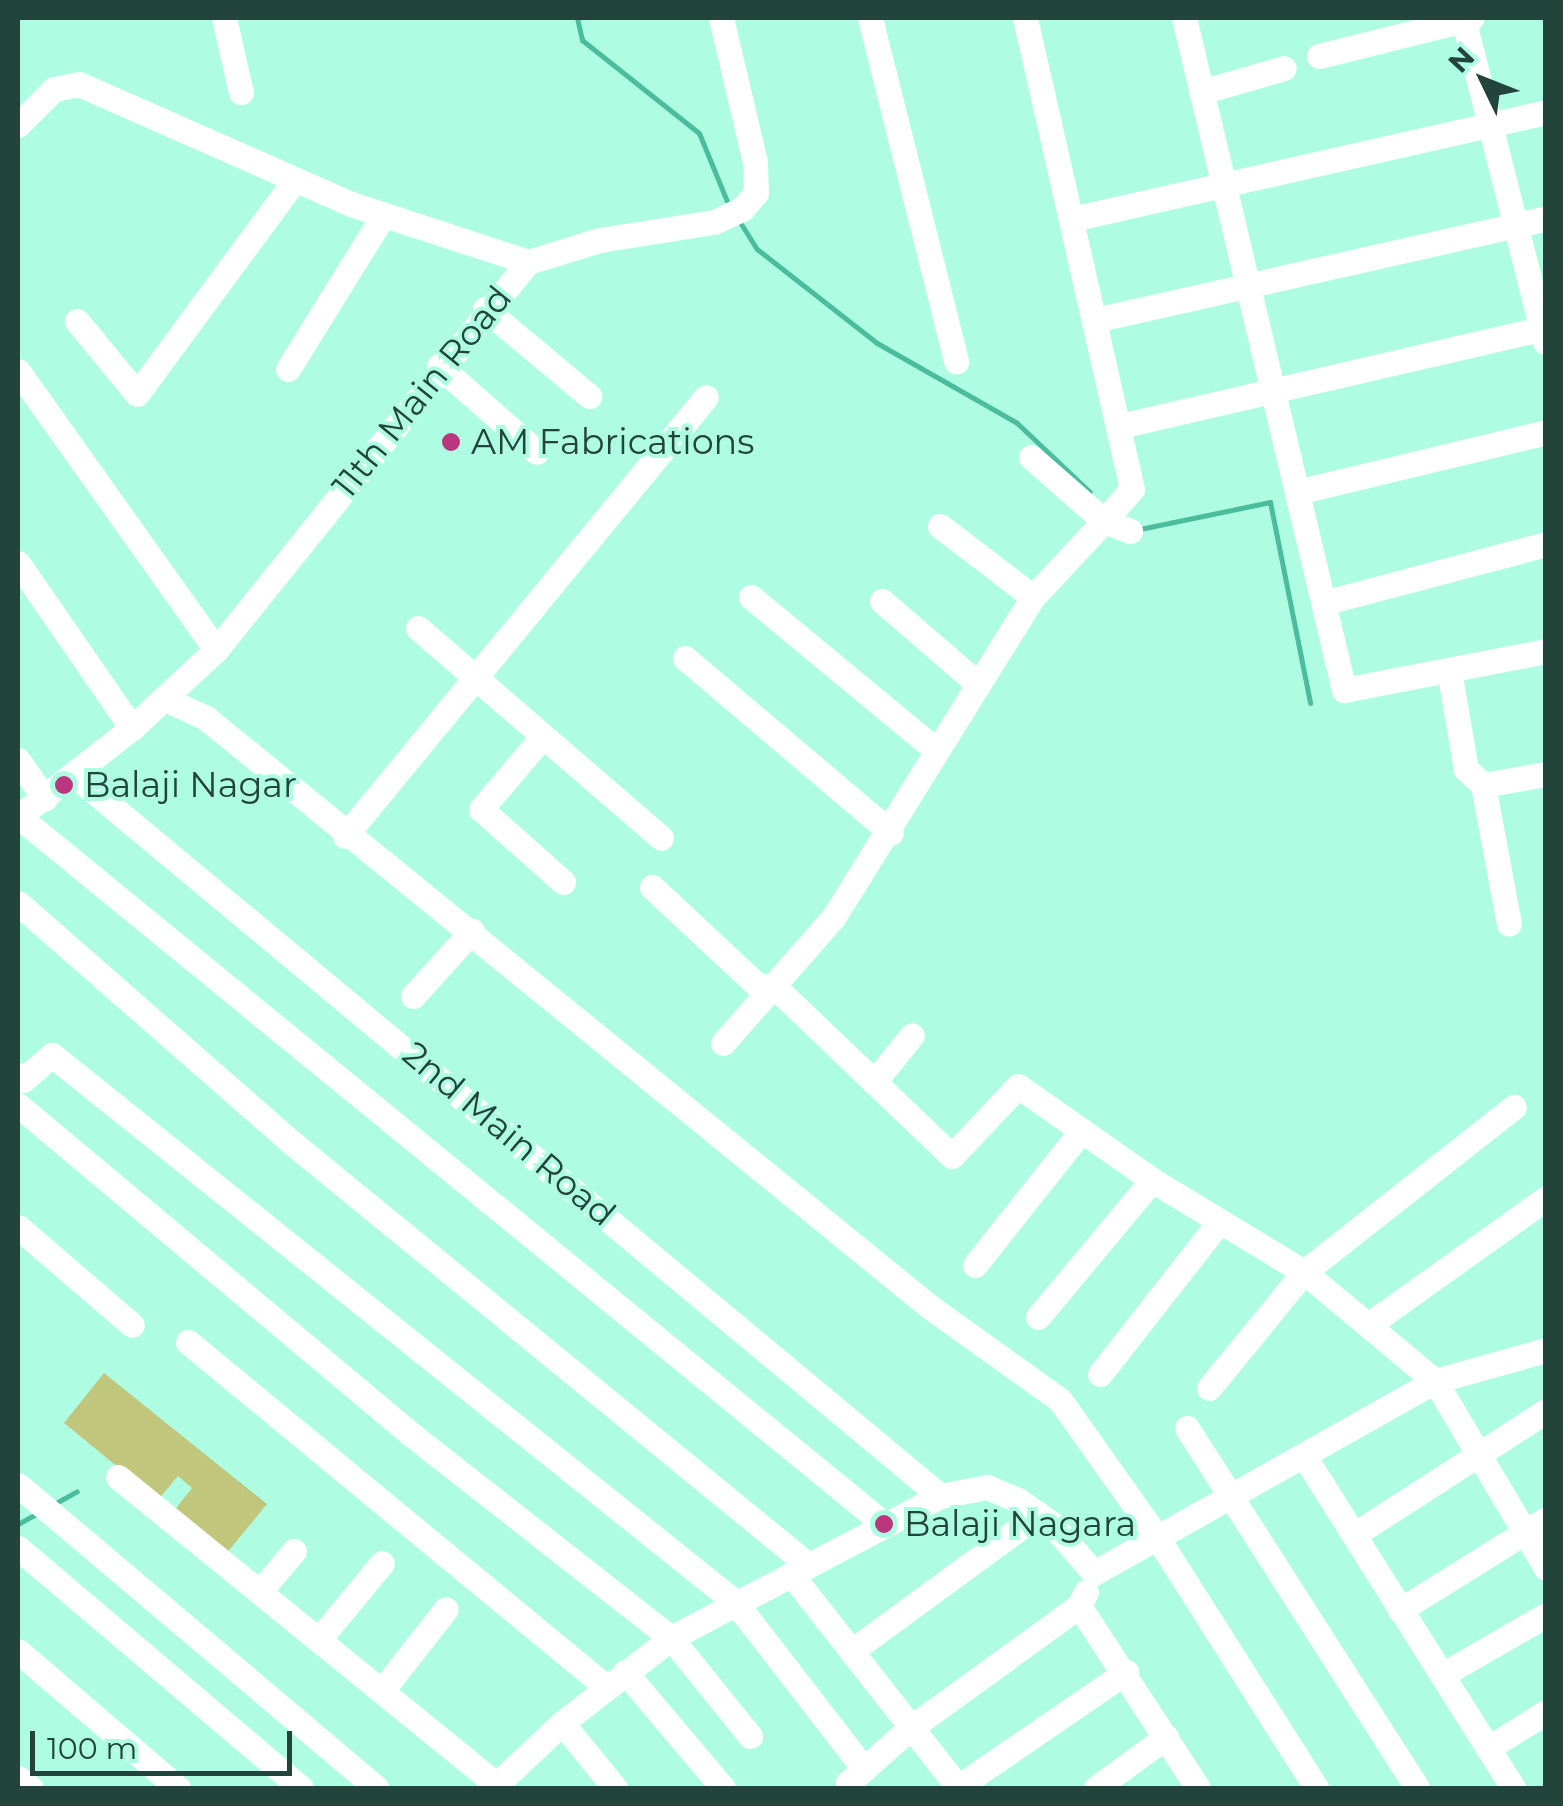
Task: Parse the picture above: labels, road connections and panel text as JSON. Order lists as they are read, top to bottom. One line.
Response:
{"streets":{"street":["11th Main Road","2nd Main Road"]},"crossings":[["11th Main Road","2nd Main Road"]],"places":["AM Fabrications","Balaji Nagar","Balaji Nagara"],"scale_bar":"100 m","north":"top left"}
